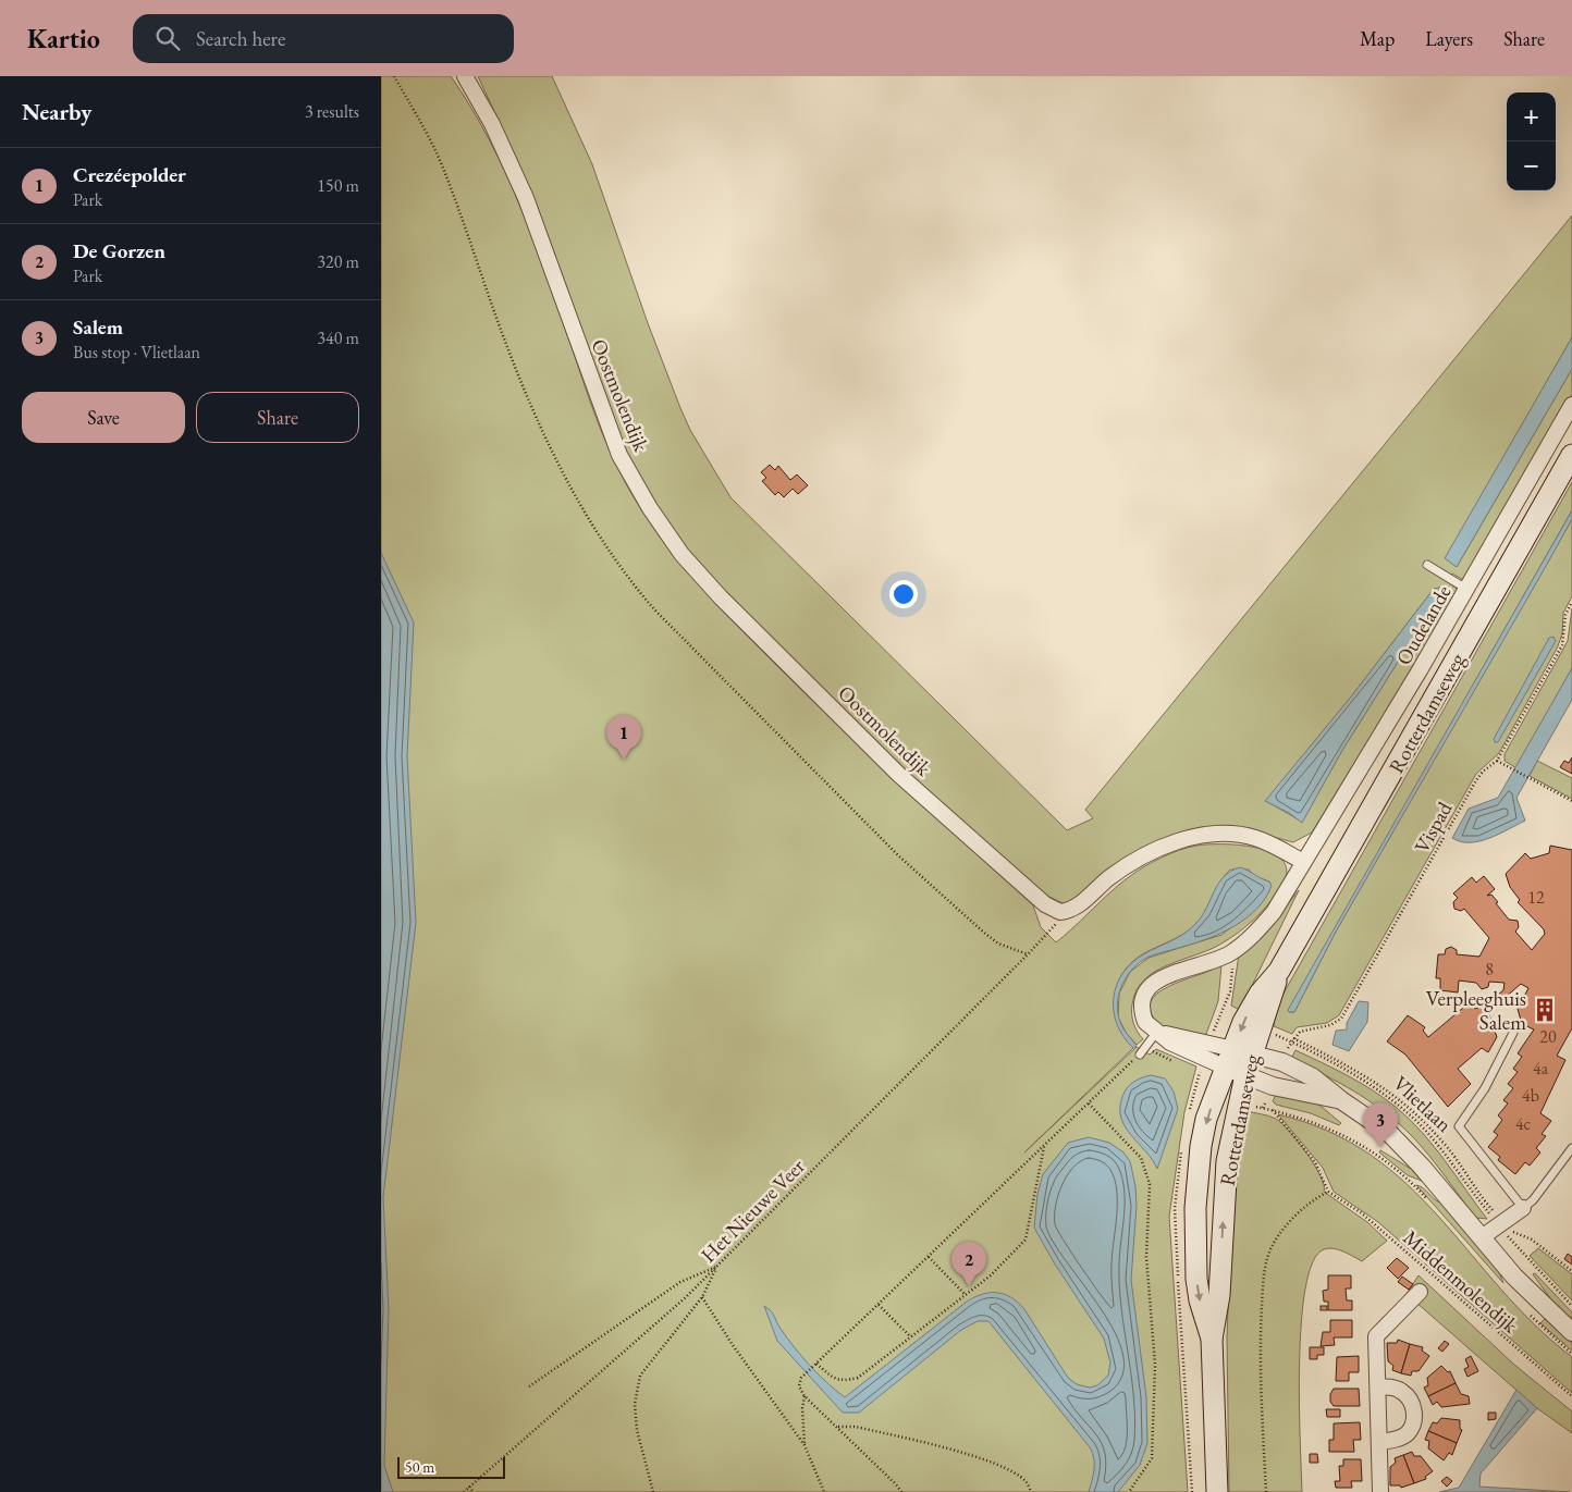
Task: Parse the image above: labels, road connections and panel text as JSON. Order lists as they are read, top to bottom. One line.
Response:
{"streets":{"main road":["Rotterdamseweg"],"street":["Oostmolendijk","Oudelande"],"lane":["Vlietlaan"],"path":["Vispad","Het Nieuwe Veer","Middenmolendijk"]},"crossings":[["Oostmolendijk","Oudelande"],["Vispad","Vlietlaan"]],"places":{"building":["Verpleeghuis Salem"]},"house_numbers":["12","8","20","4a","4b","4c"],"scale_bar":"50 m","page":{"header":"Kartio","search":"Search here","nav":["Map","Layers","Share"],"heading":["Nearby","3 results"],"map_buttons":["+","−"],"list":[{"mark":"1","name":"Crezéepolder","note":"Park","value":"150 m"},{"mark":"2","name":"De Gorzen","note":"Park","value":"320 m"},{"mark":"3","name":"Salem","note":"Bus stop · Vlietlaan","value":"340 m"}],"buttons":["Save","Share"],"pins":["1","3","2"],"scale":"50 m"}}
